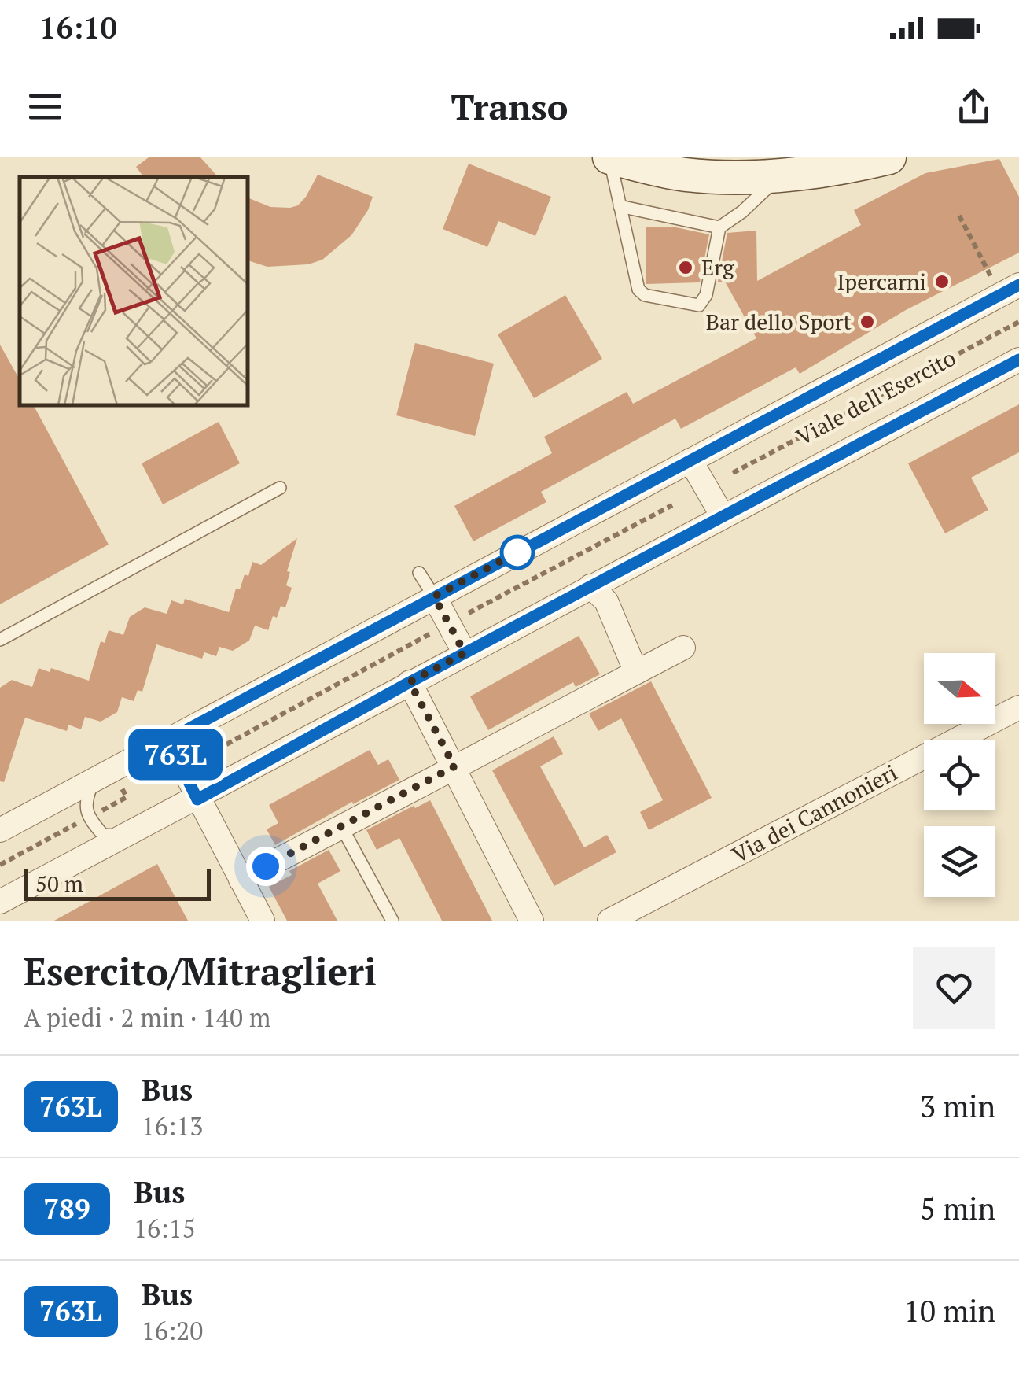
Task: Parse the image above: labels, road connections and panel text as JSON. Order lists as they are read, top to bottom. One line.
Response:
{"streets":{"street":["Viale dell'Esercito","Via dei Cannonieri"]},"places":["Erg","Ipercarni","Bar dello Sport"],"lines":["bus line 763L"],"scale_bar":"50 m","north":"right","page":{"status":"16:10","header":"Transo","on_map":"763L","scale":"50 m","heading":["Esercito/Mitraglieri","A piedi · 2 min · 140 m"],"list":[{"mark":"763L","name":"Bus","note":"16:13","value":"3 min"},{"mark":"789","name":"Bus","note":"16:15","value":"5 min"},{"mark":"763L","name":"Bus","note":"16:20","value":"10 min"}]}}
